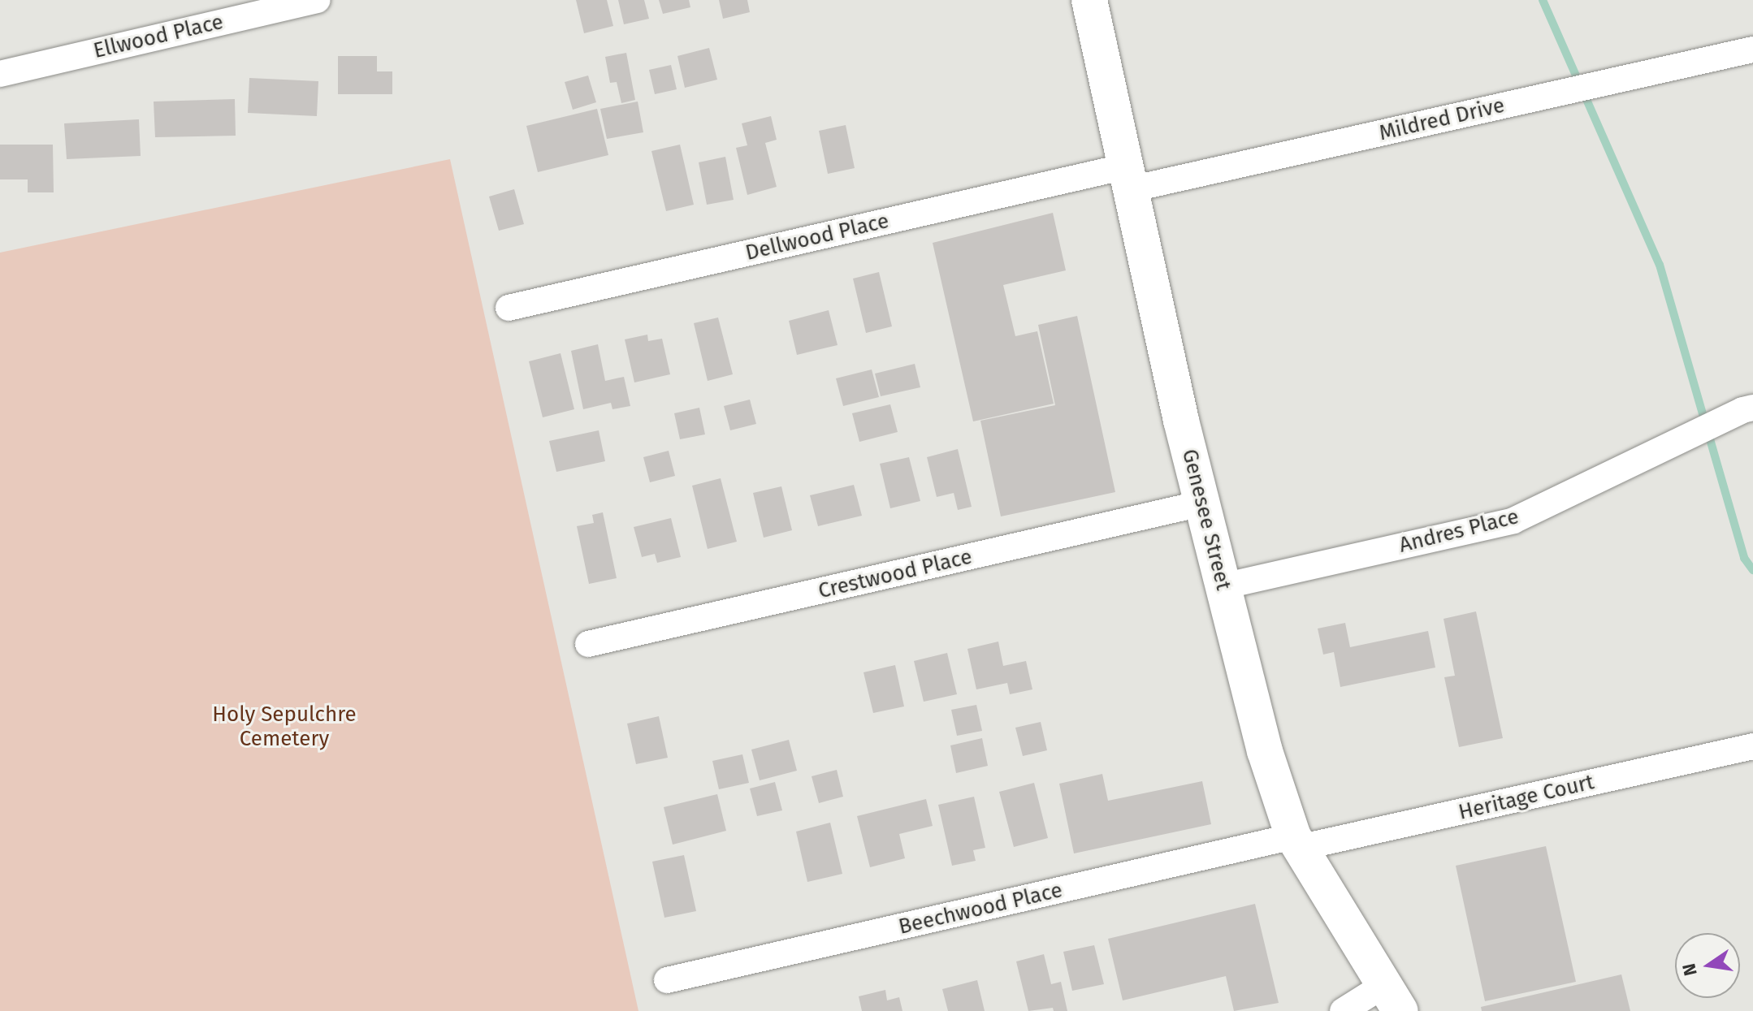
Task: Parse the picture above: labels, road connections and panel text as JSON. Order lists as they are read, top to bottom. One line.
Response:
{"streets":{"main road":["Genesee Street"],"street":["Ellwood Place","Mildred Drive","Dellwood Place","Andres Place","Crestwood Place","Heritage Court","Beechwood Place"]},"crossings":[["Mildred Drive","Dellwood Place"],["Mildred Drive","Genesee Street"],["Dellwood Place","Genesee Street"],["Genesee Street","Andres Place"],["Genesee Street","Crestwood Place"],["Genesee Street","Heritage Court"],["Genesee Street","Beechwood Place"],["Heritage Court","Beechwood Place"]],"parks":["Holy Sepulchre Cemetery"],"north":"left"}
